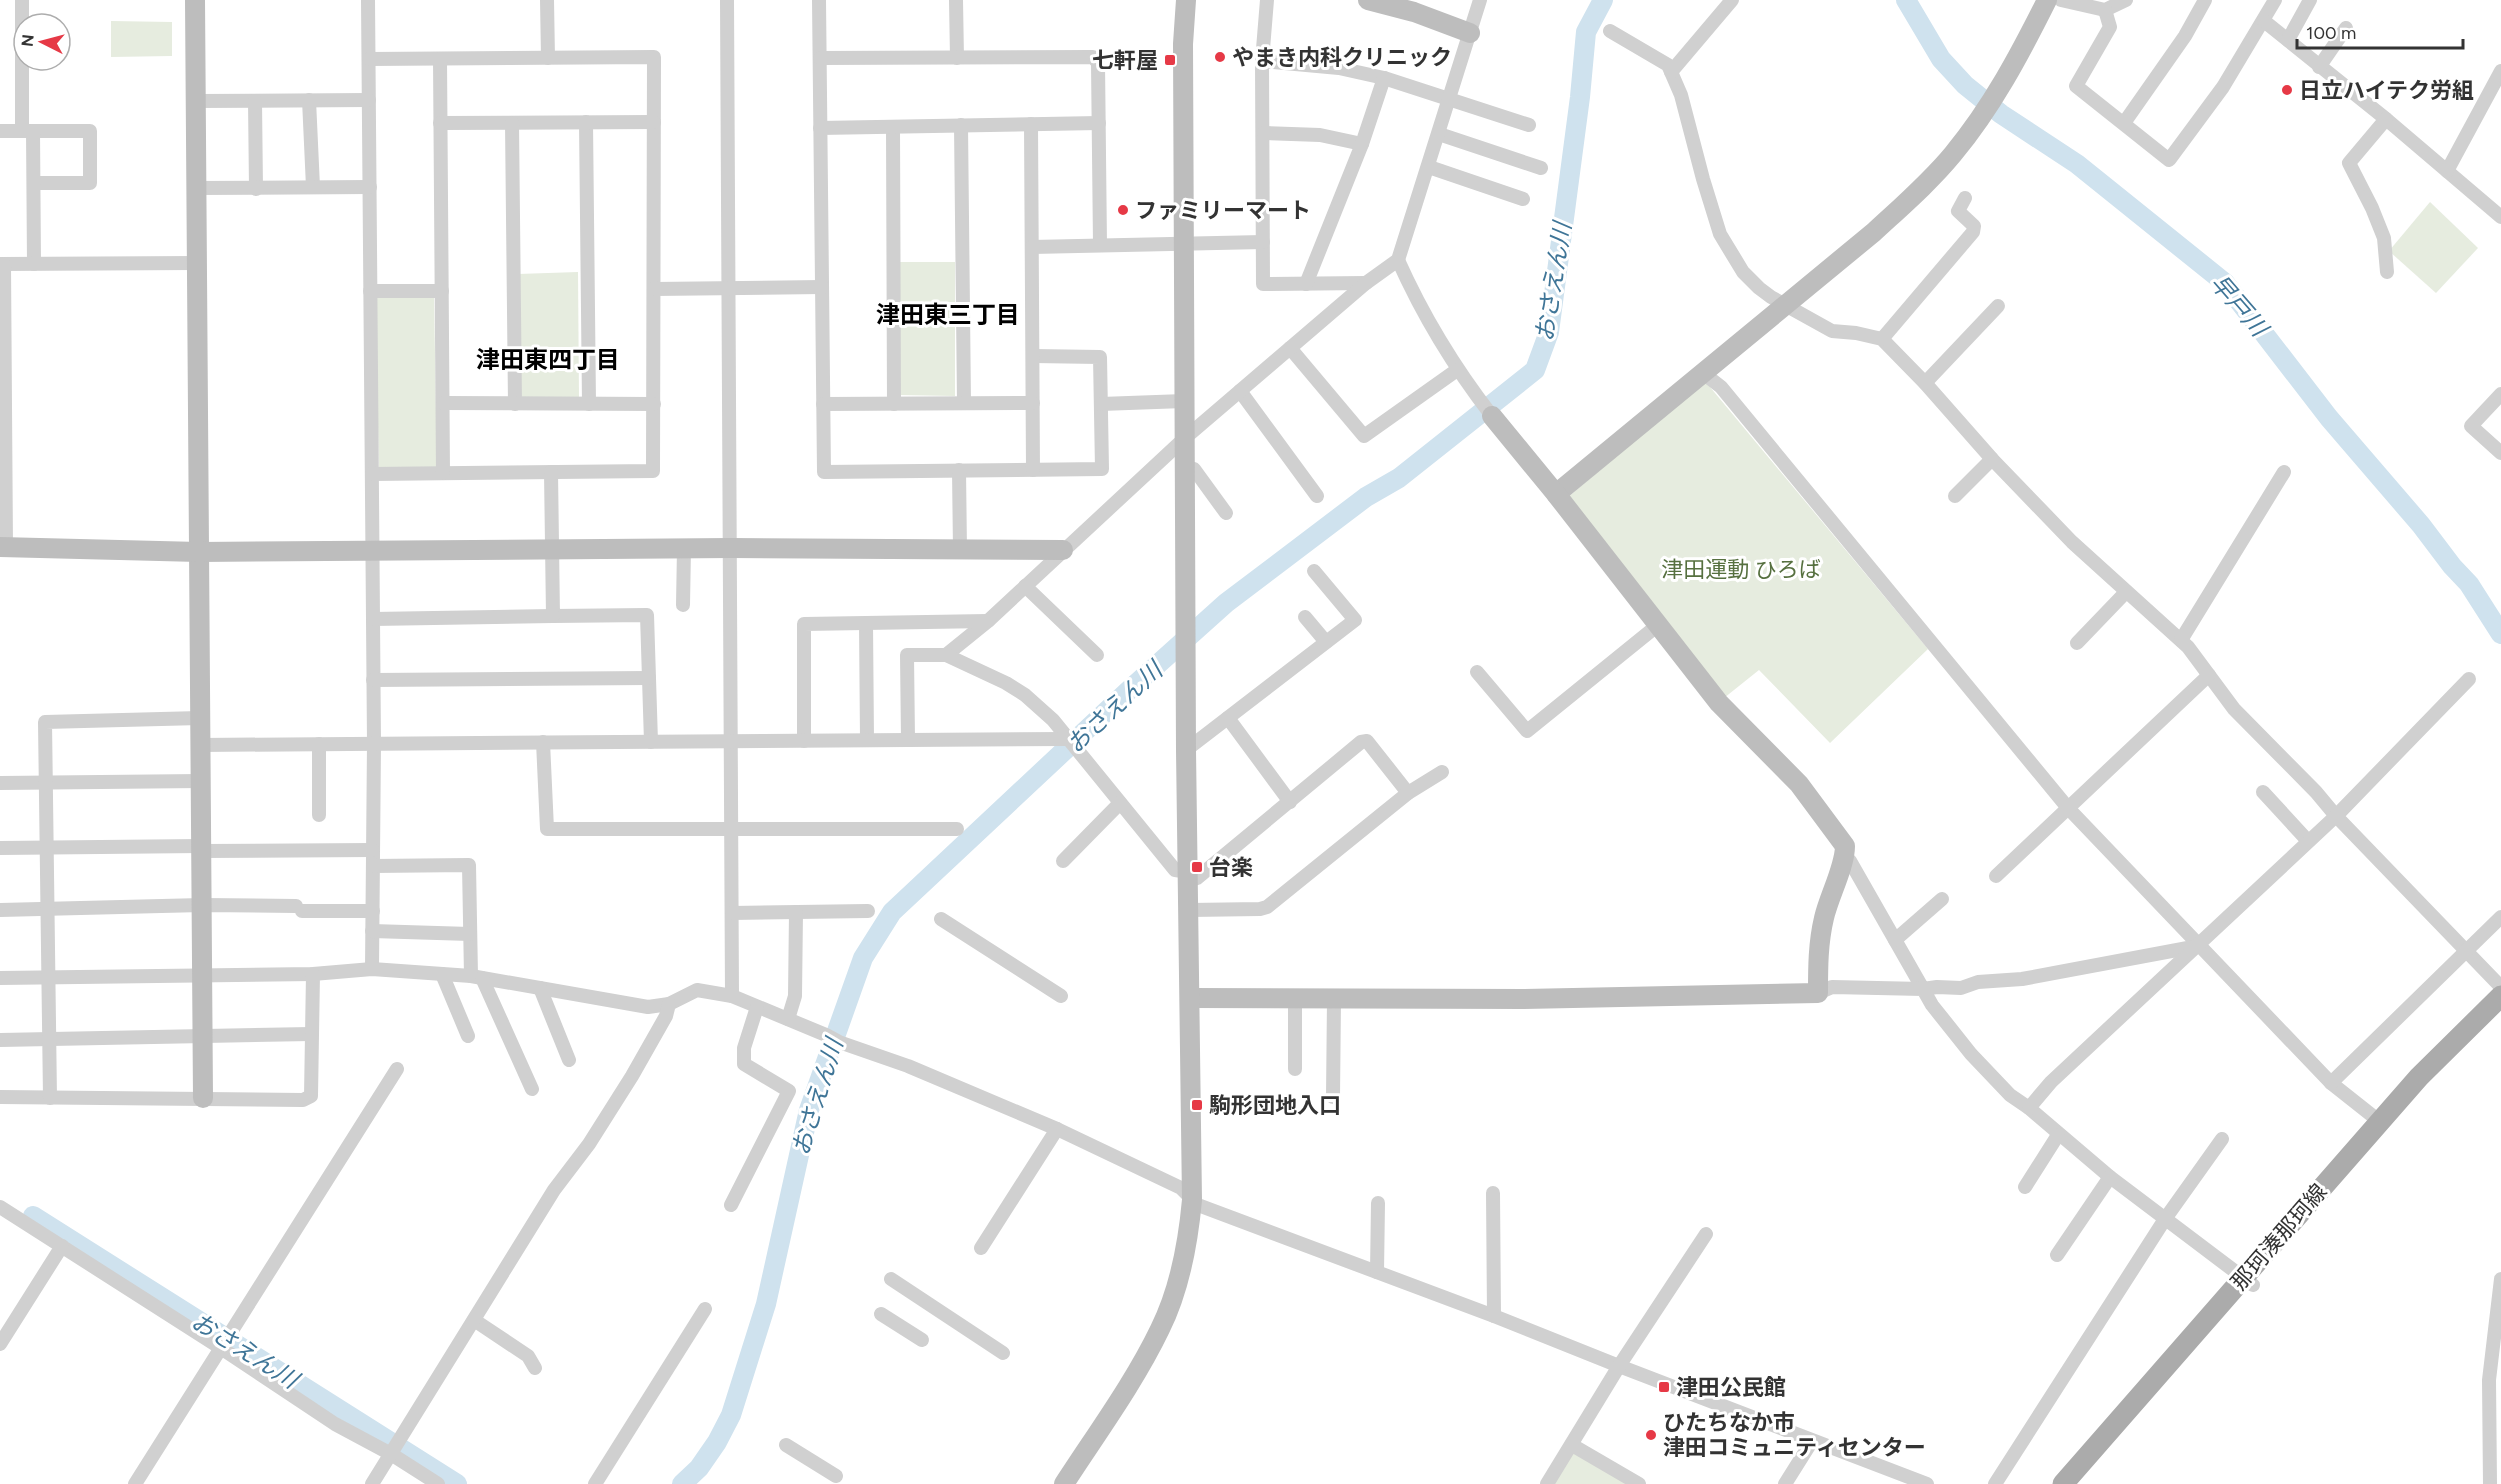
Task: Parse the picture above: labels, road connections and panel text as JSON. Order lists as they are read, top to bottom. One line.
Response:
{"streets":{"main road":["那珂湊那珂線"]},"districts":["津田東三丁目","津田東四丁目"],"water":["おさえん川","早戸川"],"parks":["津田運動 ひろば"],"places":{"other":["やまき内科クリニック","日立ハイテク労組","ファミリーマート","ひたちなか市 津田コミュニティセンター"],"transit":["七軒屋","台楽","駒形団地入口","津田公民館"]},"scale_bar":"100 m","north":"left"}
